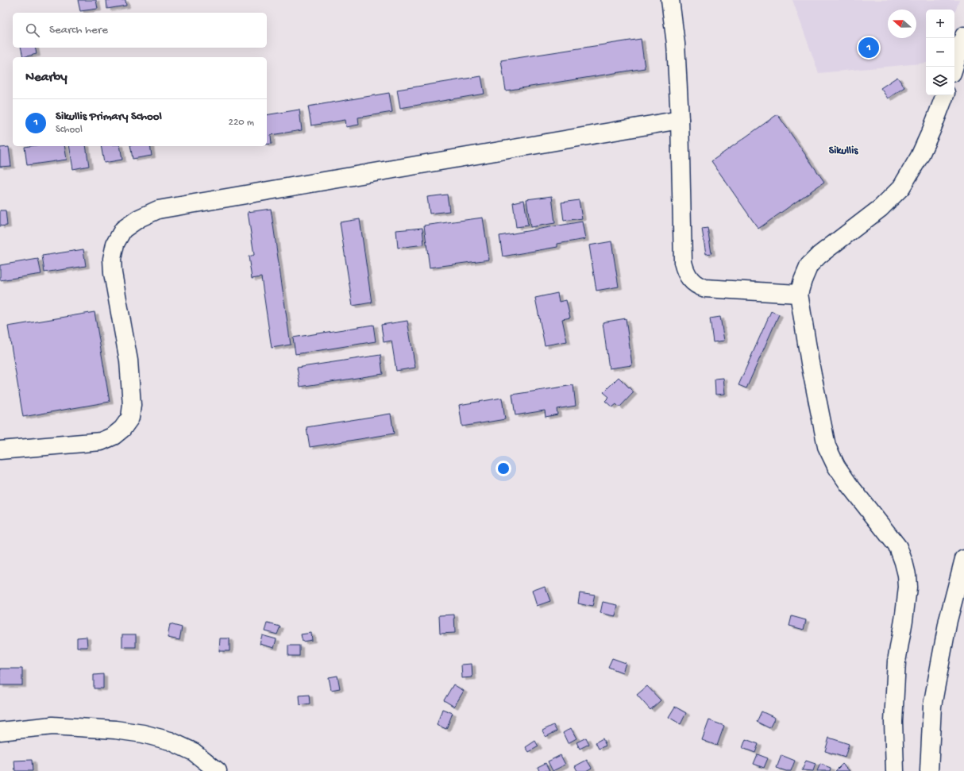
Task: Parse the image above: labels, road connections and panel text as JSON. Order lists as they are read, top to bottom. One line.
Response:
{"districts":["Sikullis"],"north":"left","page":{"map_buttons":["+","−"],"search":"Search here","pins":"1","heading":"Nearby","list":[{"mark":"1","name":"Sikullis Primary School","note":"School","value":"220 m"}]}}
